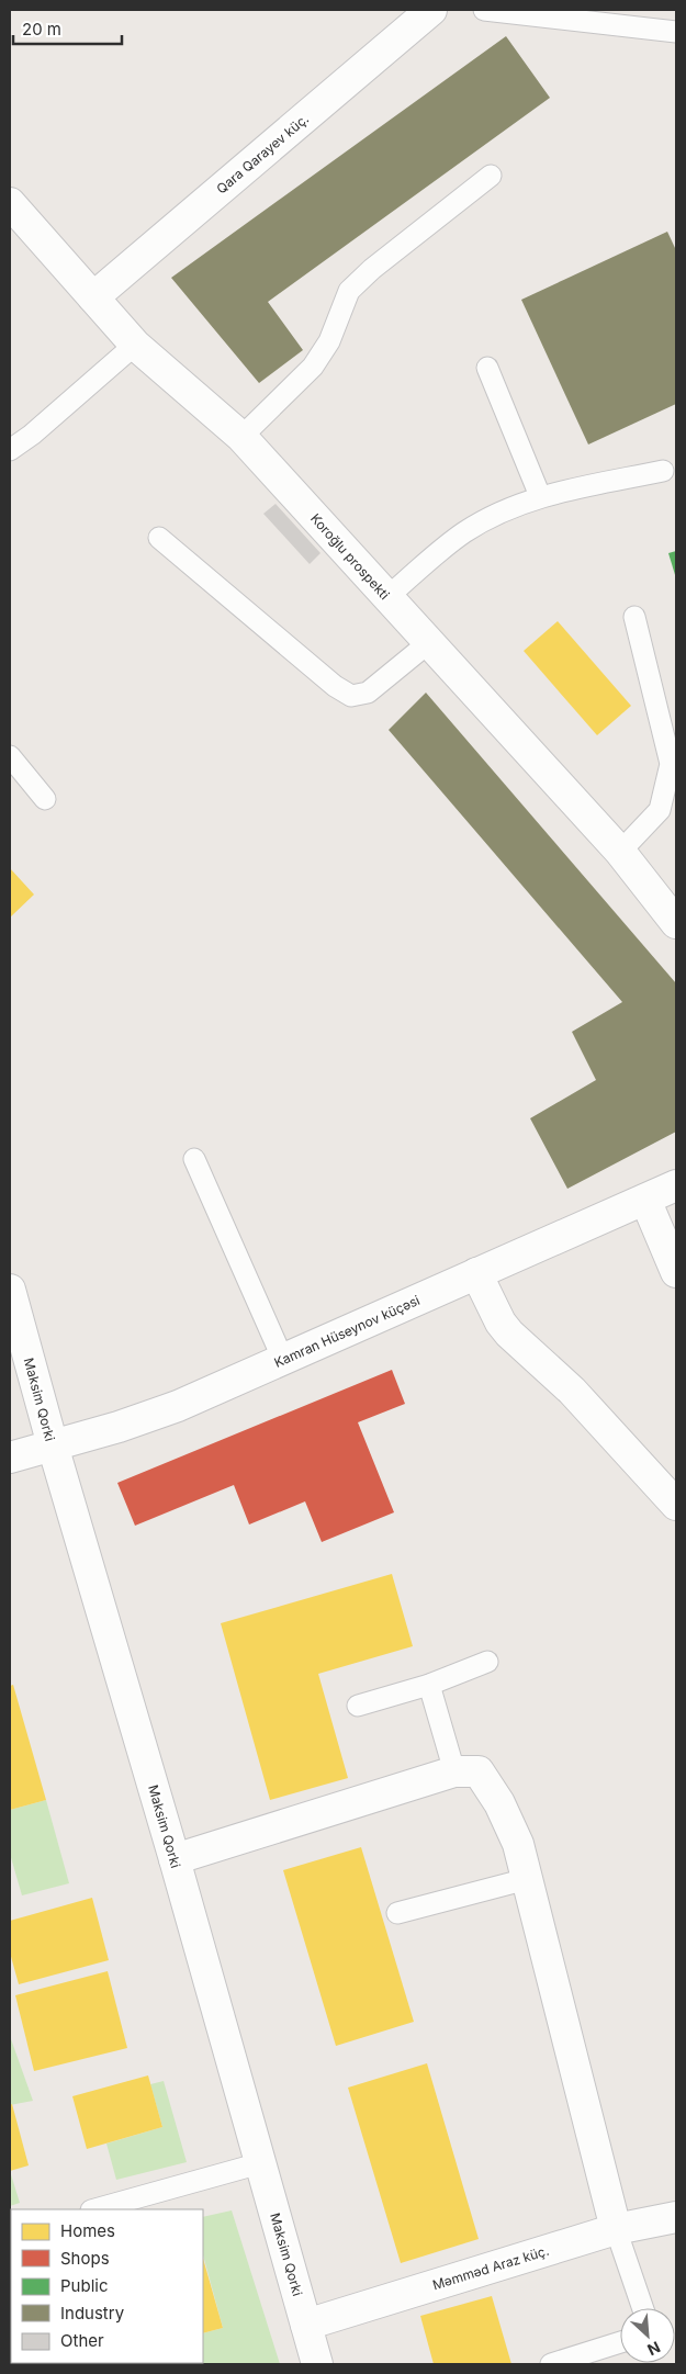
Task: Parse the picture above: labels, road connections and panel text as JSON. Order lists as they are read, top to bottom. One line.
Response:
{"streets":{"street":["Qara Qarayev küç.","Koroğlu prospekti","Kamran Hüseynov küçəsi","Maksim Qorki","Məmməd Araz küç."]},"crossings":[["Qara Qarayev küç.","Koroğlu prospekti"],["Kamran Hüseynov küçəsi","Maksim Qorki"],["Maksim Qorki","Məmməd Araz küç."]],"legend":["Homes","Shops","Public","Industry","Other"],"scale_bar":"20 m","north":"bottom right"}
